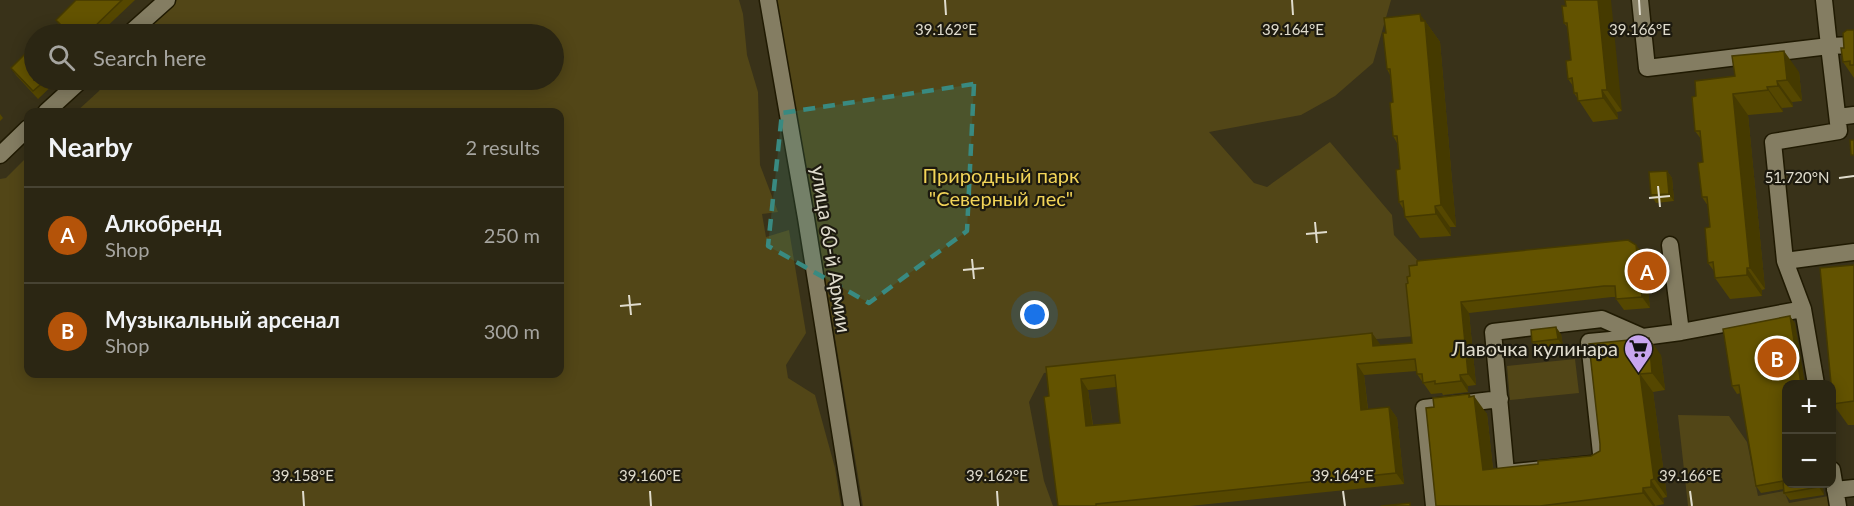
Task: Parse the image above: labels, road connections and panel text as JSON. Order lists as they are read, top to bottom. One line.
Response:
{"streets":{"street":["улица 60-й Армии"]},"parks":["Природный парк \"Северный лес\""],"places":{"supermarket":["Лавочка кулинара"]},"page":{"search":"Search here","heading":["Nearby","2 results"],"list":[{"mark":"A","name":"Алкобренд","note":"Shop","value":"250 m"},{"mark":"B","name":"Музыкальный арсенал","note":"Shop","value":"300 m"}],"pins":["A","B"],"map_buttons":["+","−"]},"coordinates":["39.162°E","39.164°E","39.166°E","51.720°N","39.158°E","39.160°E"]}
